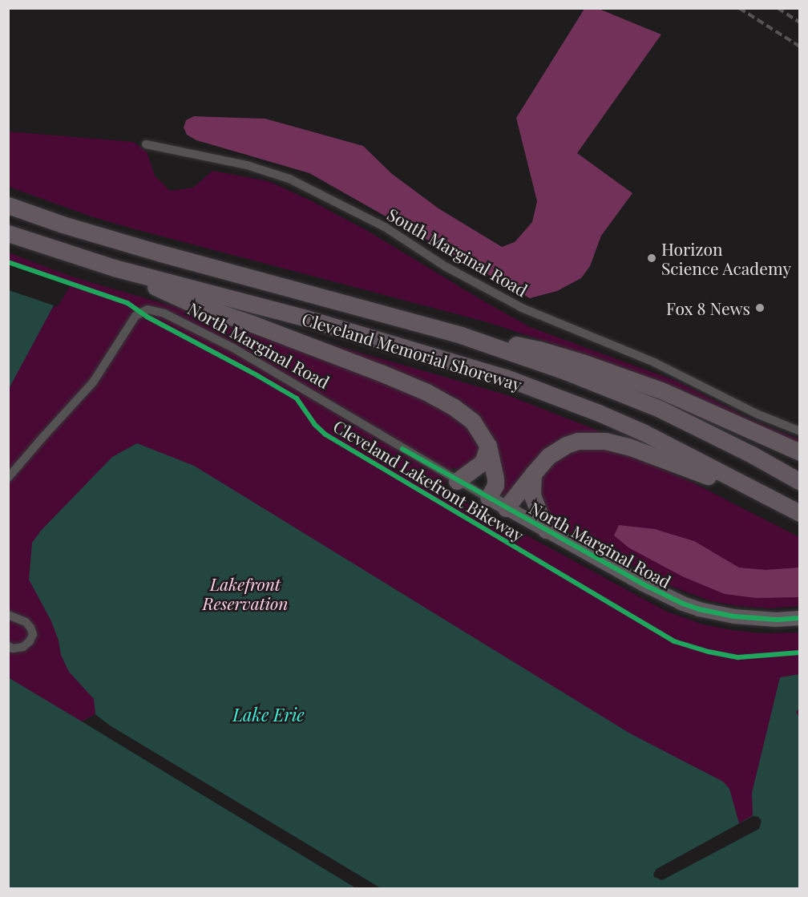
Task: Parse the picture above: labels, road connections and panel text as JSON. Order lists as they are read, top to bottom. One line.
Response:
{"streets":{"highway":["Cleveland Memorial Shoreway"],"main road":["North Marginal Road"],"street":["South Marginal Road"],"cycle path":["Cleveland Lakefront Bikeway"]},"water":["Lake Erie"],"parks":["Lakefront Reservation"],"places":["Horizon Science Academy","Fox 8 News"]}
